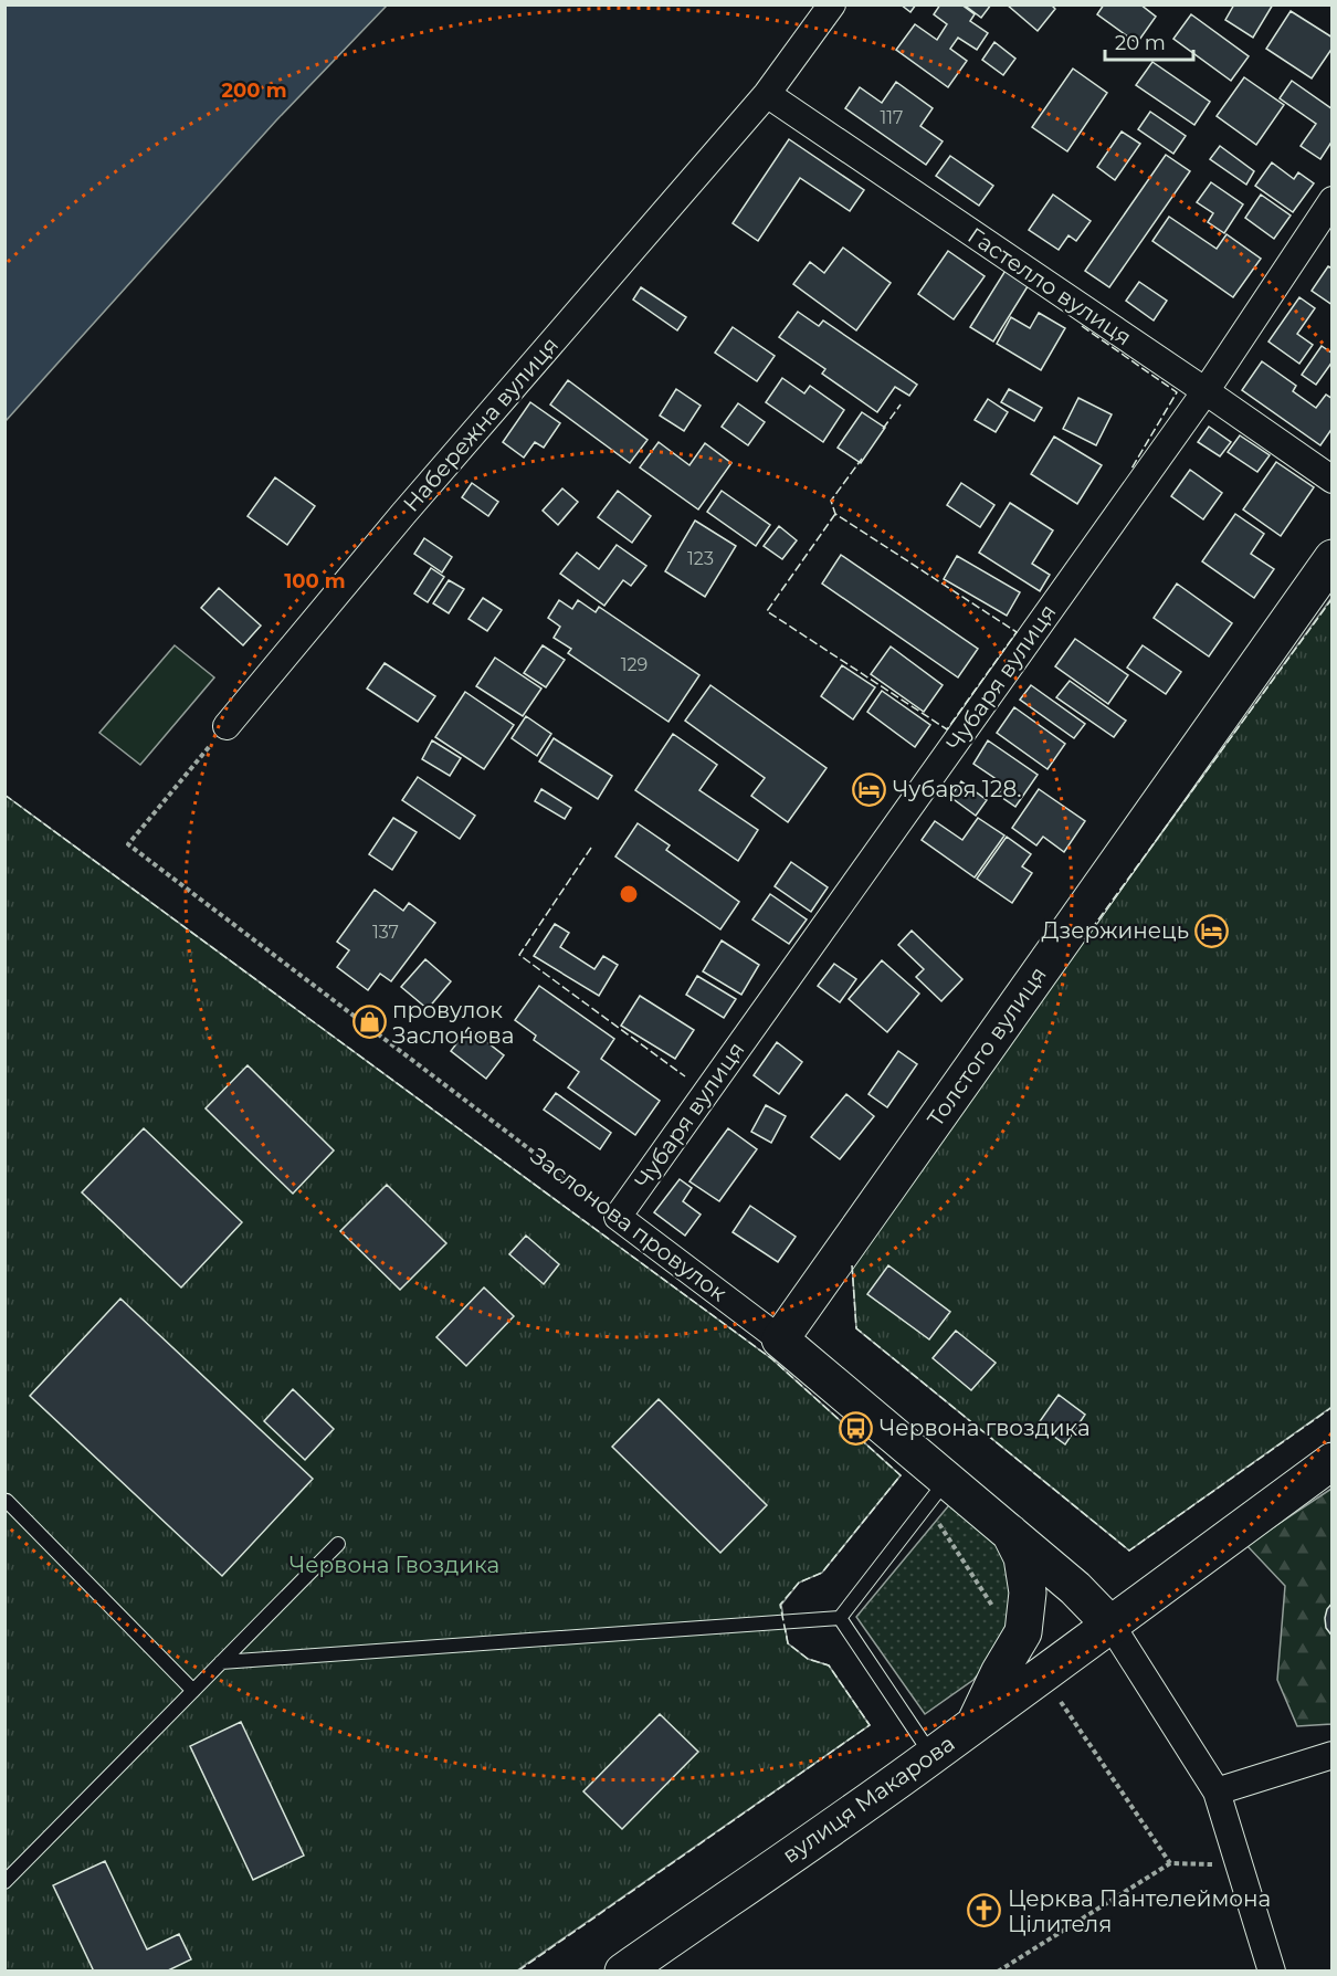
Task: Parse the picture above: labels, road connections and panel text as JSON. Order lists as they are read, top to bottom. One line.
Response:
{"streets":{"main road":["Толстого вулиця","Заслонова провулок","вулиця Макарова"],"street":["Гастелло вулиця","Набережна вулиця","Чубаря вулиця"]},"crossings":[["Гастелло вулиця","Набережна вулиця"],["Гастелло вулиця","Чубаря вулиця"],["Набережна вулиця","Заслонова провулок"],["Чубаря вулиця","Заслонова провулок"],["Толстого вулиця","Заслонова провулок"],["Заслонова провулок","вулиця Макарова"]],"parks":["Червона Гвоздика"],"places":{"hotel":["Чубаря 128.","Дзержинець"],"shop":["провулок Заслонова"],"bus stop":["Червона гвоздика"],"church":["Церква Пантелеймона Цілителя"]},"house_numbers":["117","123","129","137"],"scale_bar":"20 m","rings":["200 m","100 m"]}
